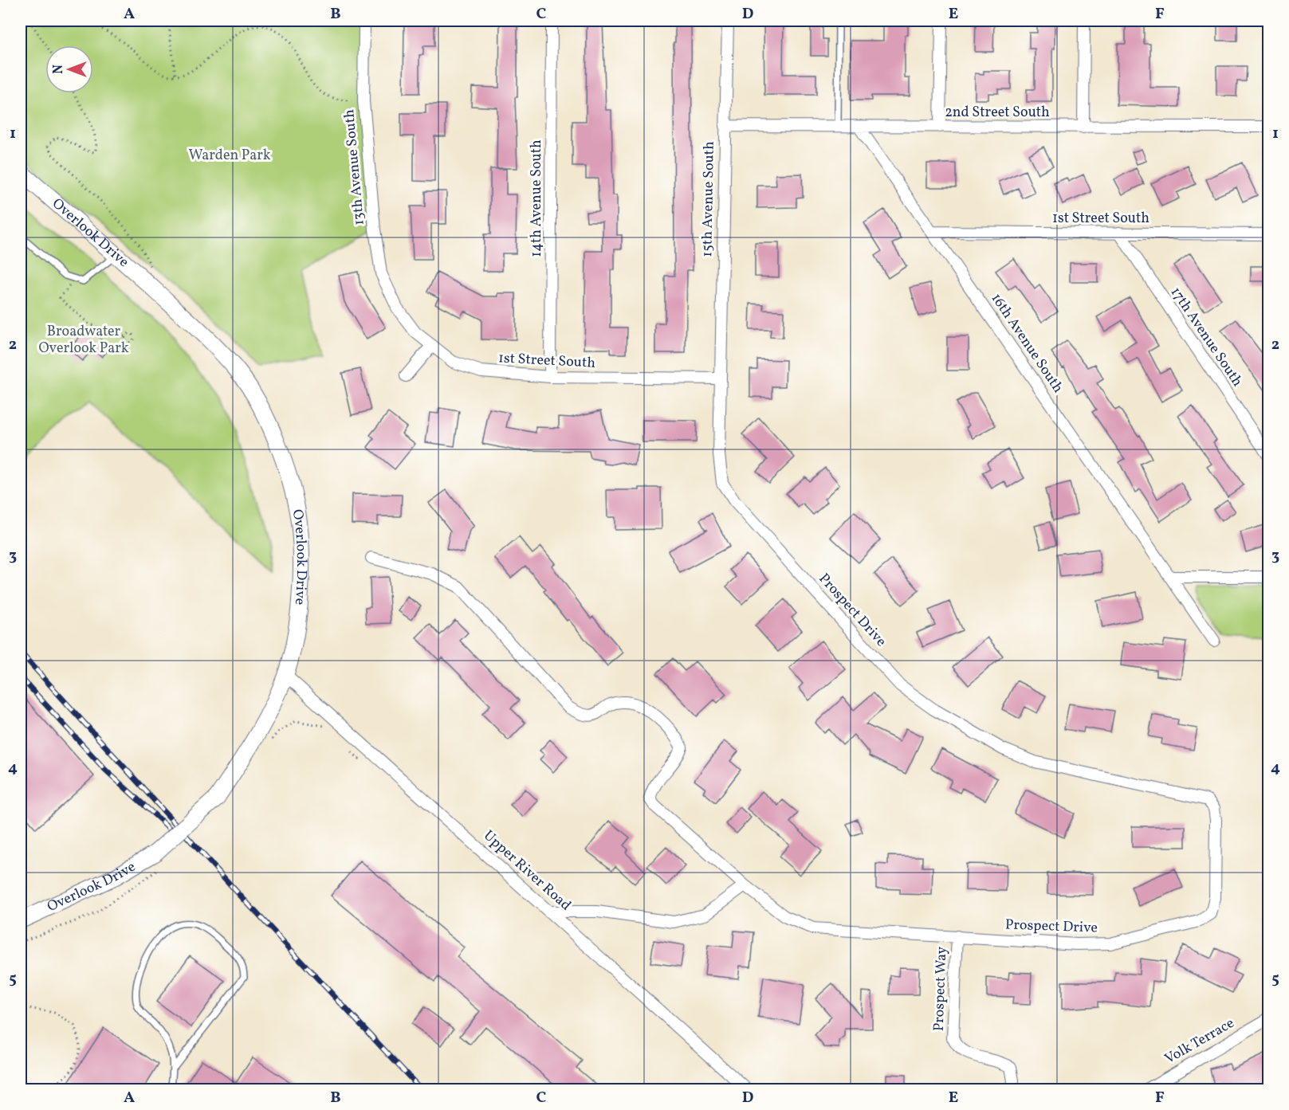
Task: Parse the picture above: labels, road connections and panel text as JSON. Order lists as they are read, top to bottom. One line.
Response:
{"streets":{"main road":["Overlook Drive"],"street":["2nd Street South","13th Avenue South","14th Avenue South","15th Avenue South","1st Street South","17th Avenue South","16th Avenue South","Prospect Drive","Upper River Road","Prospect Way","Volk Terrace"]},"crossings":[["2nd Street South","15th Avenue South"],["2nd Street South","16th Avenue South"],["13th Avenue South","1st Street South"],["14th Avenue South","1st Street South"],["15th Avenue South","1st Street South"],["15th Avenue South","Prospect Drive"],["1st Street South","17th Avenue South"],["1st Street South","16th Avenue South"],["1st Street South","Prospect Drive"],["Overlook Drive","Upper River Road"],["Prospect Drive","Prospect Way"]],"parks":["Warden Park","Broadwater Overlook Park"],"north":"left","grid":{"columns":["A","B","C","D","E","F"],"rows":["1","2","3","4","5"]}}
